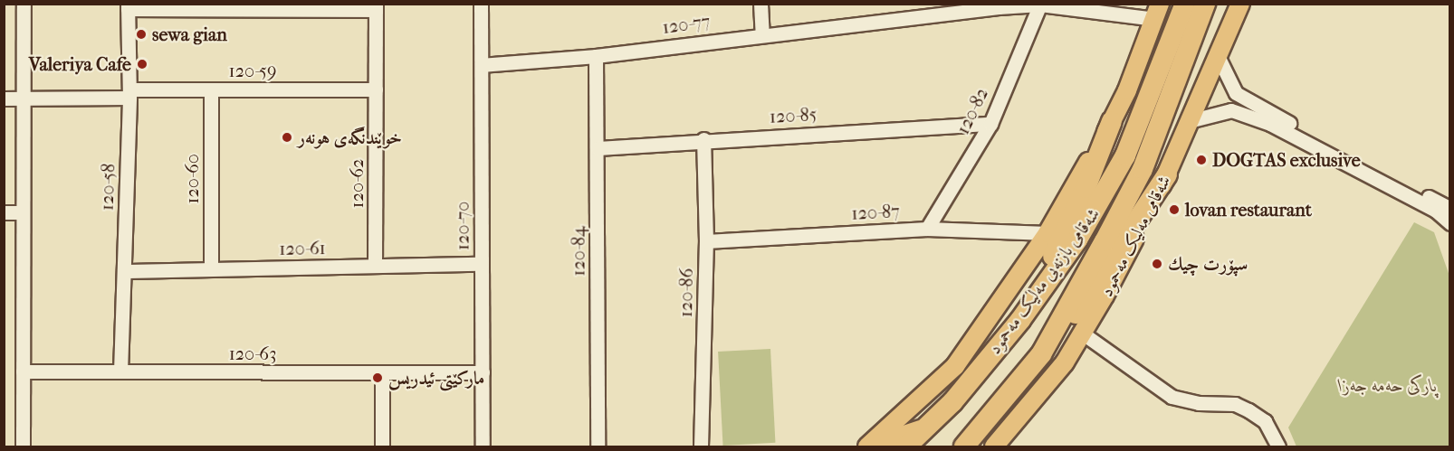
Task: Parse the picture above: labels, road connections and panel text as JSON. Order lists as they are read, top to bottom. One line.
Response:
{"streets":{"highway":["شەقامی بازنەیی مەلیک مەحمود"],"main road":["شەقامی مەلیک مەحمود"],"street":["120-77","120-59","120-82","120-85","120-60","120-62","120-58","120-87","120-70","120-61","120-84","120-86","120-63"]},"crossings":[["120-77","120-82"],["120-77","120-70"],["120-77","120-84"],["120-59","120-60"],["120-59","120-62"],["120-59","120-58"],["120-82","120-85"],["120-82","120-87"],["120-85","120-84"],["120-85","120-86"],["120-60","120-61"],["120-62","120-61"],["120-58","120-61"],["120-58","120-63"],["120-87","120-86"],["120-70","120-61"],["120-70","120-63"]],"parks":["پارکی حەمە جەزا"],"places":["sewa gian","Valeriya Cafe","خوێندنگەی هونەر","DOGTAS exclusive","lovan restaurant","سپۆرت چيك","مارکێتی ئیدریس"]}
